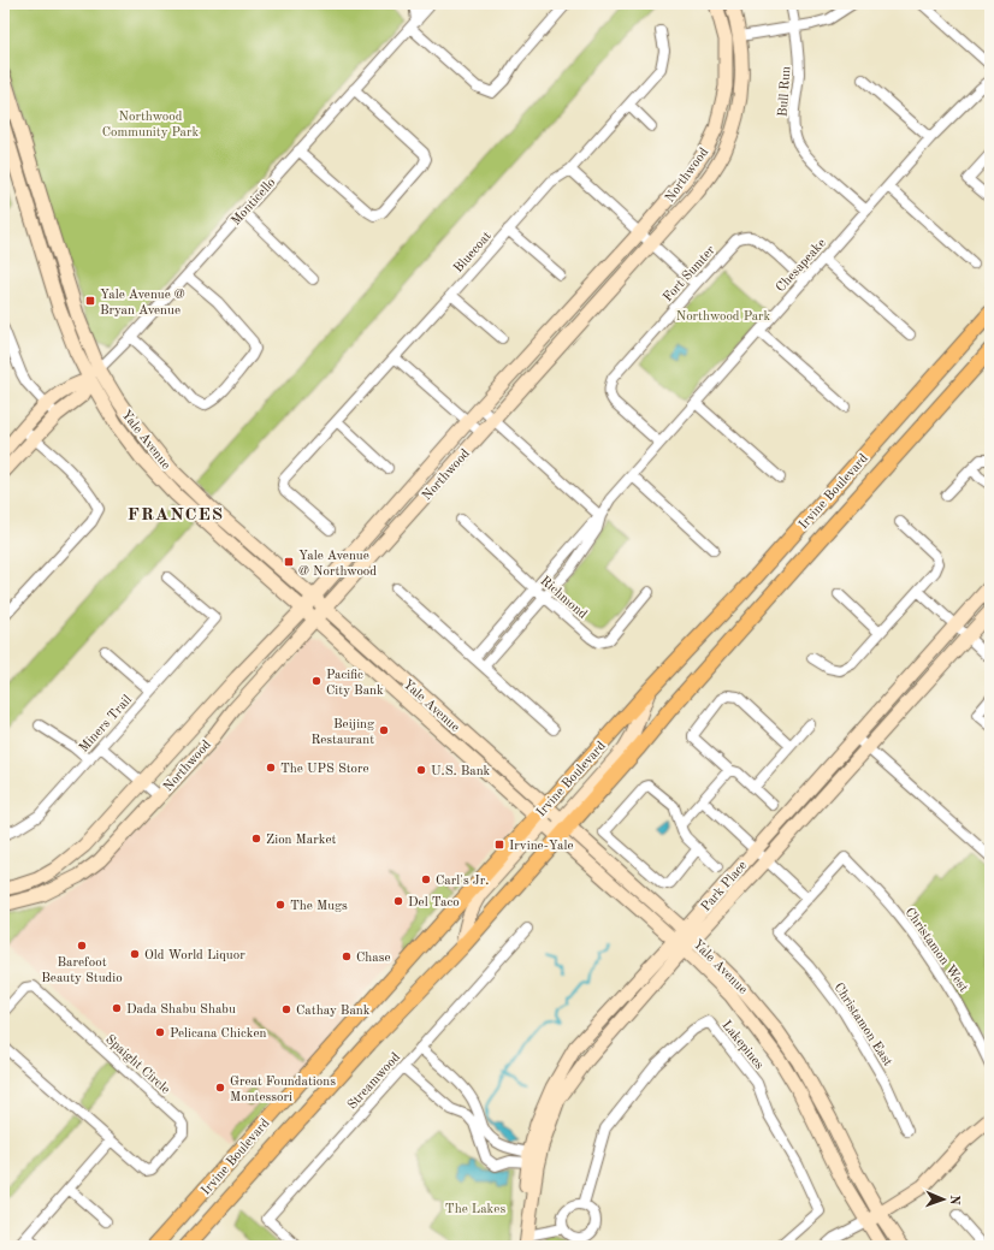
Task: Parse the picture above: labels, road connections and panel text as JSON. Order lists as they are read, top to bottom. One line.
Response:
{"streets":{"main road":["Irvine Boulevard"],"street":["Bull Run","Northwood","Monticello","Bluecoat","Chesapeake","Fort Sumter","Yale Avenue","Richmond","Miners Trail","Park Place","Christamon West","Christamon East","Lakepines","Spaight Circle","Streamwood"]},"crossings":[["Bull Run","Chesapeake"],["Northwood","Yale Avenue"],["Monticello","Yale Avenue"],["Chesapeake","Fort Sumter"],["Chesapeake","Richmond"],["Yale Avenue","Irvine Boulevard"],["Yale Avenue","Park Place"],["Christamon West","Christamon East"]],"districts":["FRANCES"],"parks":["Northwood Community Park","Northwood Park","The Lakes"],"places":{"transit":["Yale Avenue @ Bryan Avenue","Yale Avenue @ Northwood","Irvine-Yale"],"other":["Pacific City Bank","Beijing Restaurant","The UPS Store","U.S. Bank","Zion Market","Carl's Jr.","Del Taco","The Mugs","Barefoot Beauty Studio","Old World Liquor","Chase","Dada Shabu Shabu","Cathay Bank","Pelicana Chicken","Great Foundations Montessori"]},"north":"right"}
